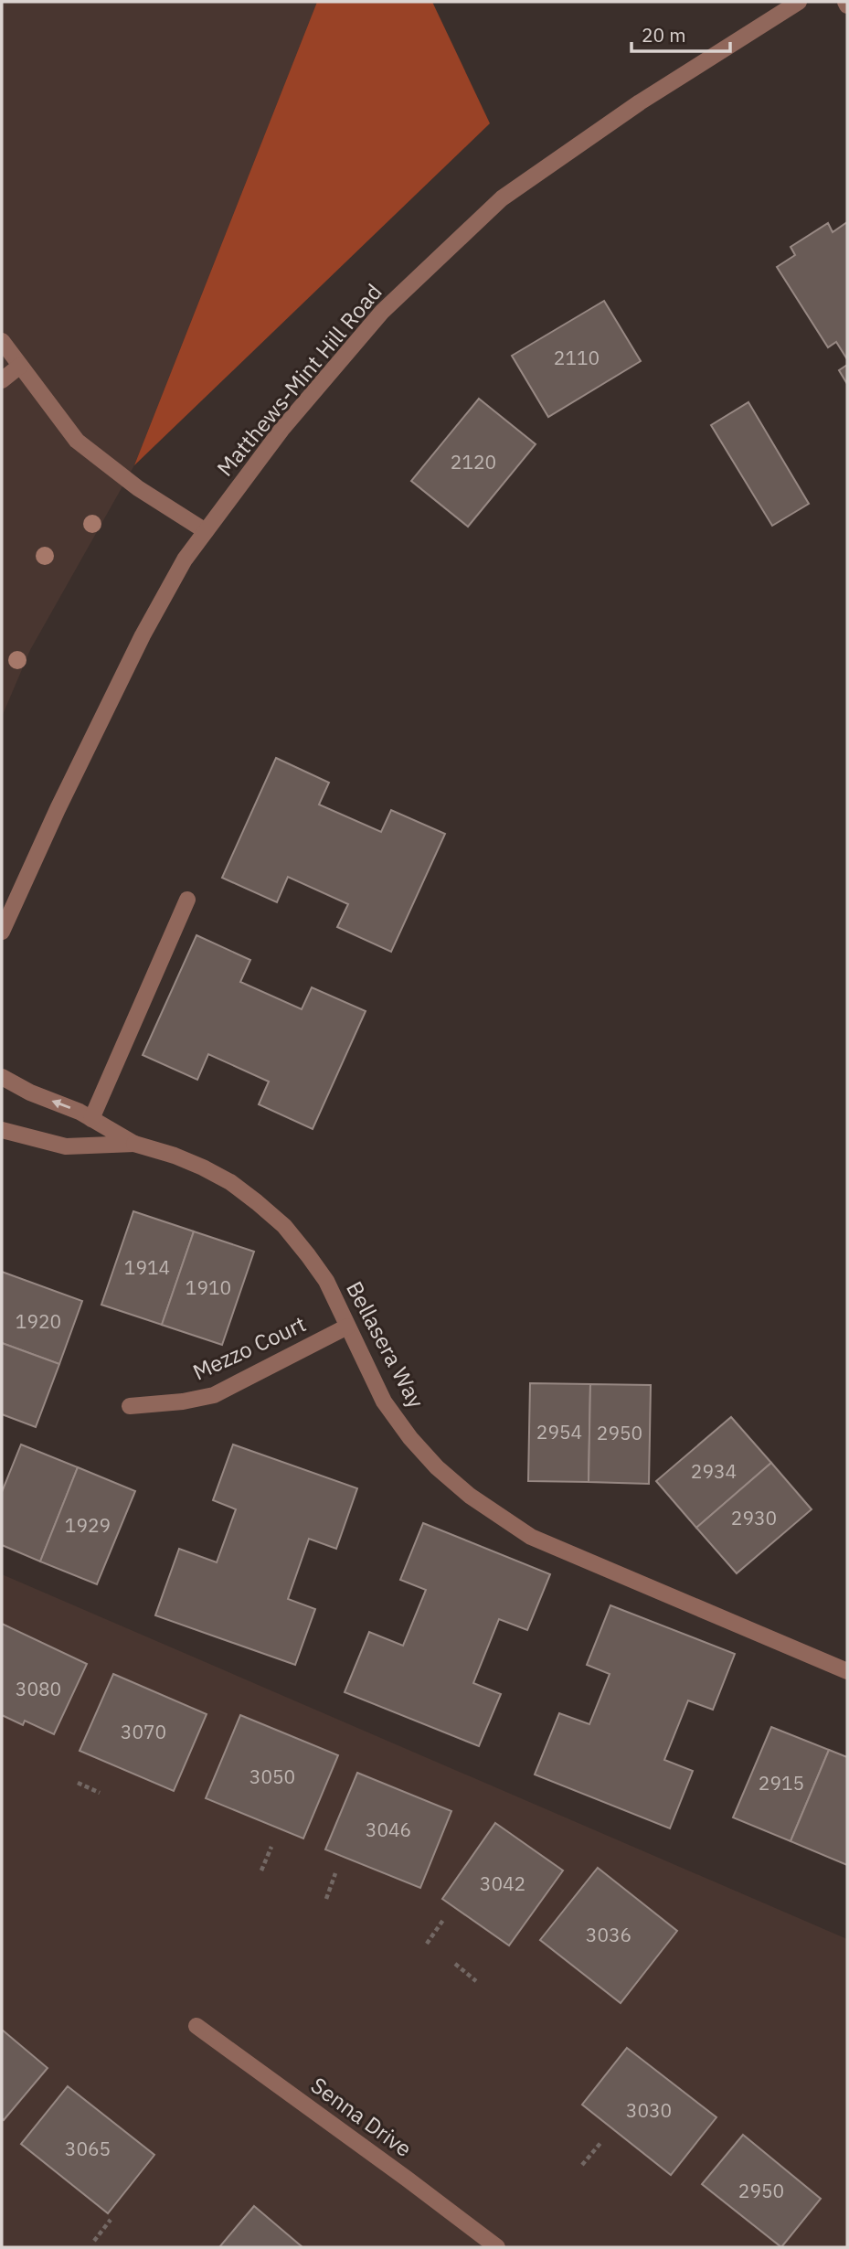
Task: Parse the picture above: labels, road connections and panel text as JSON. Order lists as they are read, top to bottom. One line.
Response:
{"streets":{"street":["Matthews-Mint Hill Road","Bellasera Way","Mezzo Court","Senna Drive"]},"crossings":[["Bellasera Way","Mezzo Court"]],"house_numbers":["2110","2120","1914","1910","1920","2954","2950","2934","2930","1929","3080","3070","3050","2915","3046","3042","3036","3030","3065","2950"],"scale_bar":"20 m"}
